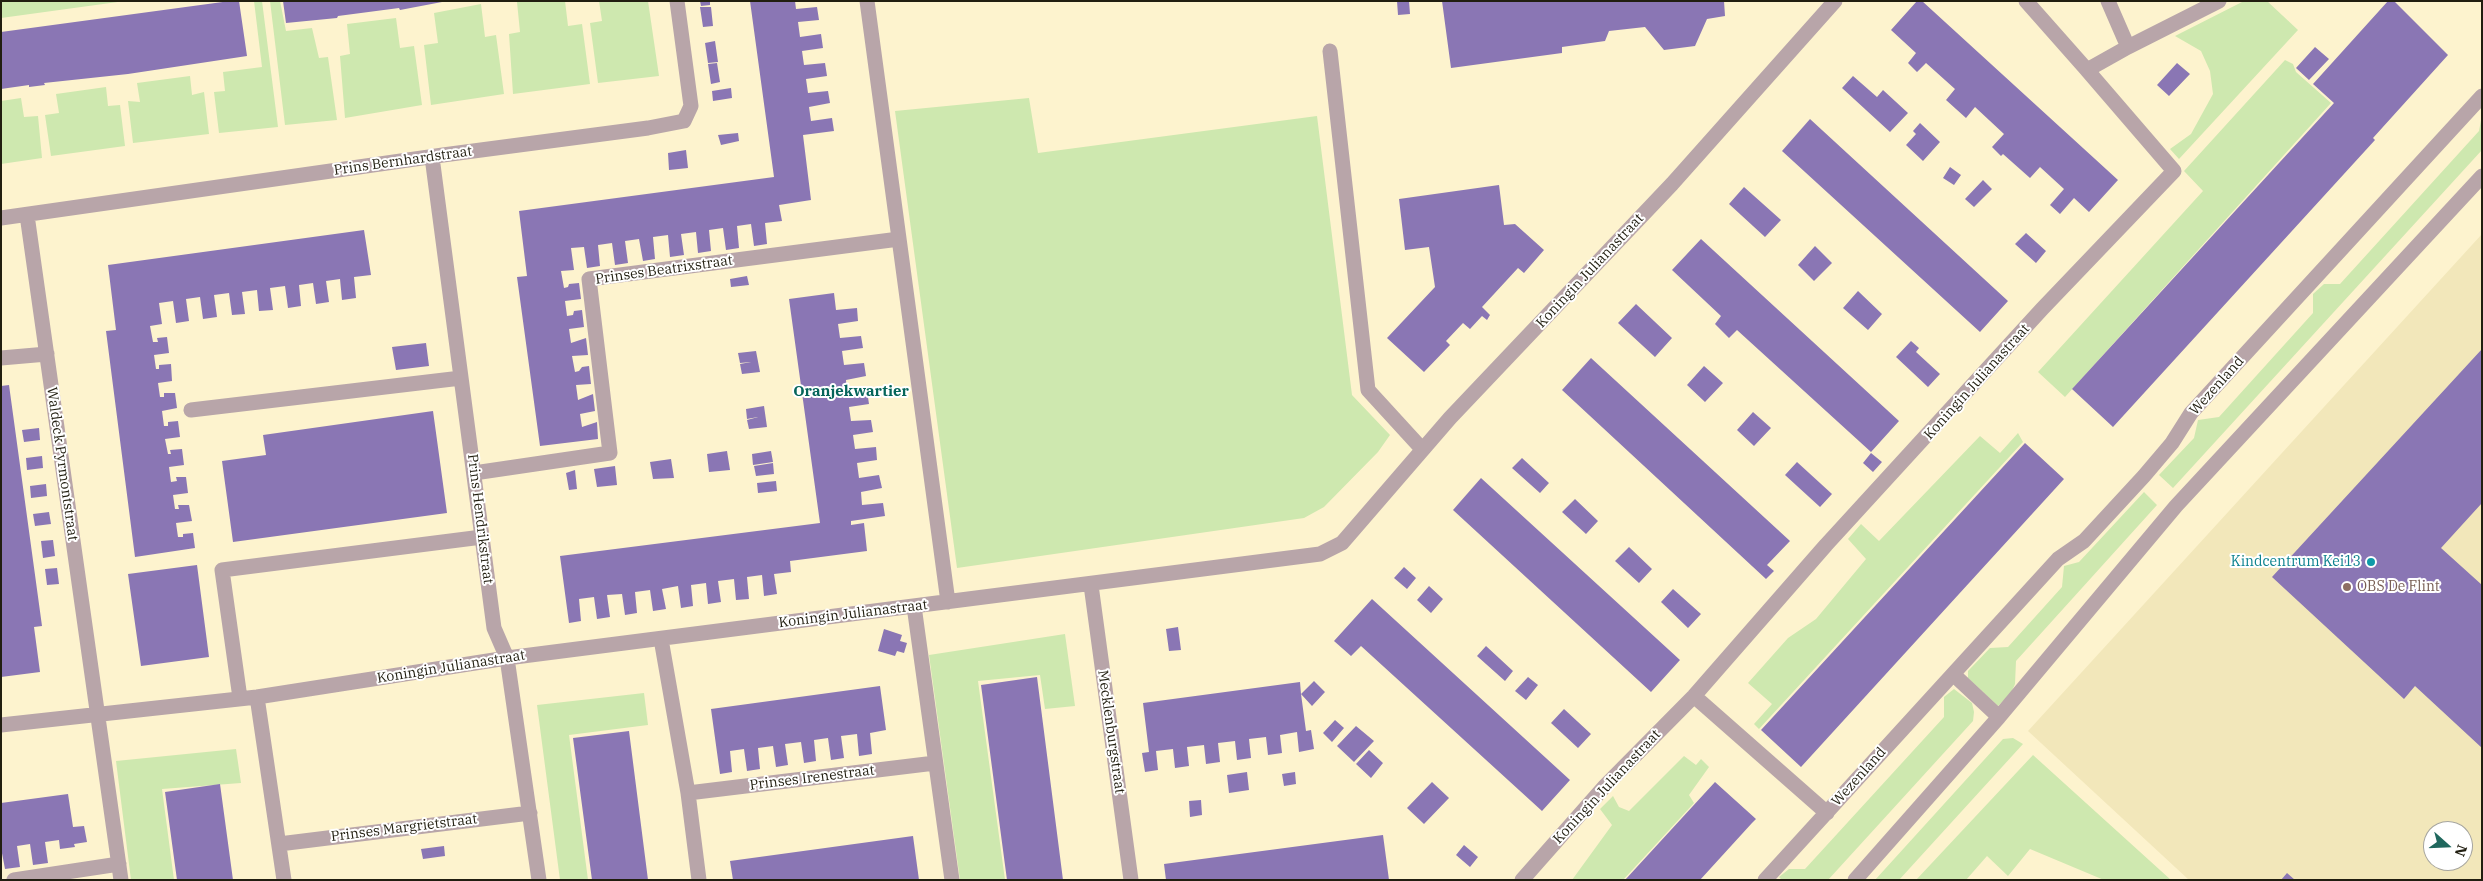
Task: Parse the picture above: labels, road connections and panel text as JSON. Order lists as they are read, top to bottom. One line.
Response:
{"streets":{"street":["Prins Bernhardstraat","Prinses Beatrixstraat","Koningin Julianastraat","Wezenland","Waldeck Pyrmontstraat","Prins Hendrikstraat","Mecklenburgstraat","Prinses Irenestraat","Prinses Margrietstraat"]},"crossings":[["Prins Bernhardstraat","Waldeck Pyrmontstraat"],["Prins Bernhardstraat","Prins Hendrikstraat"],["Prinses Beatrixstraat","Prins Hendrikstraat"],["Koningin Julianastraat","Waldeck Pyrmontstraat"],["Koningin Julianastraat","Prins Hendrikstraat"],["Koningin Julianastraat","Mecklenburgstraat"]],"districts":["Oranjekwartier"],"places":["Kindcentrum Kei13","OBS De Flint"],"north":"right"}
